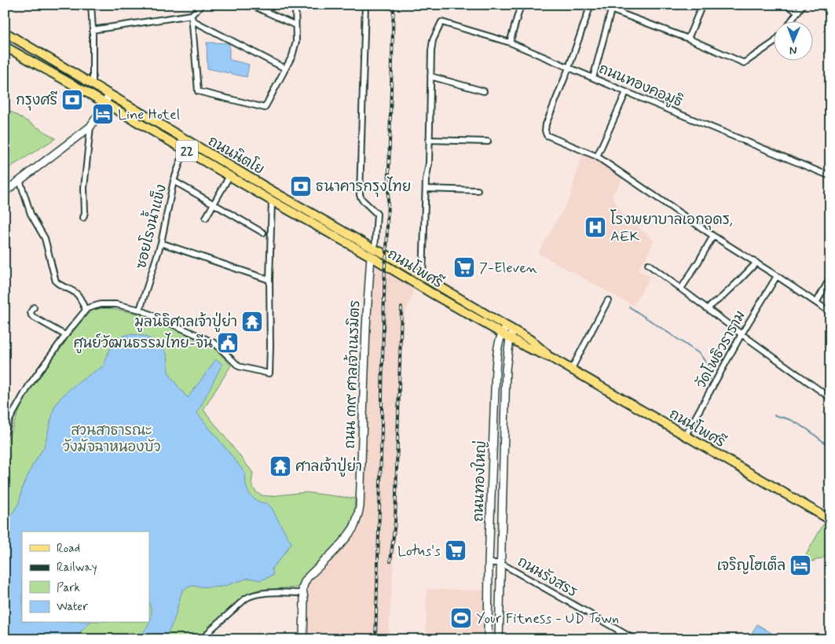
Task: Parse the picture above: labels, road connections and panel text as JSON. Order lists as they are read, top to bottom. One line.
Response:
{"streets":{"main road":["22","ถนนนิตโย","ถนนโพศรี"],"street":["ถนนทองคอมูธิ","ซอยโรงน้ำแข็ง","วัดโพธิวราราม","ถนน ๓๙ ศาลเจ้าเนรมิตร","ถนนทองใหญ่","ถนนรังสรร"]},"crossings":[["ถนนนิตโย","ซอยโรงน้ำแข็ง"],["ถนนนิตโย","ถนนโพศรี"],["ถนนนิตโย","ถนน ๓๙ ศาลเจ้าเนรมิตร"],["ถนนโพศรี","วัดโพธิวราราม"],["ถนนโพศรี","ถนน ๓๙ ศาลเจ้าเนรมิตร"],["ถนนโพศรี","ถนนทองใหญ่"],["ถนนทองใหญ่","ถนนรังสรร"]],"parks":["สวนสาธารณะ วังมัจฉาหนองบัว"],"places":{"bank":["กรุงศรี","ธนาคารกรุงไทย"],"hotel":["Line Hotel","เจริญโฮเต็ล"],"hospital":["โรงพยาบาลเอกอุดร, AEK"],"supermarket":["7-Eleven","Lotus's"],"temple":["มูลนิธิศาลเจ้าปู่ย่า","ศาลเจ้าปู่ย่า"],"public building":["ศูนย์วัฒนธรรมไทย-จีน"],"sports":["Your Fitness - UD Town"]},"legend":["Road","Railway","Park","Water"],"north":"bottom"}
